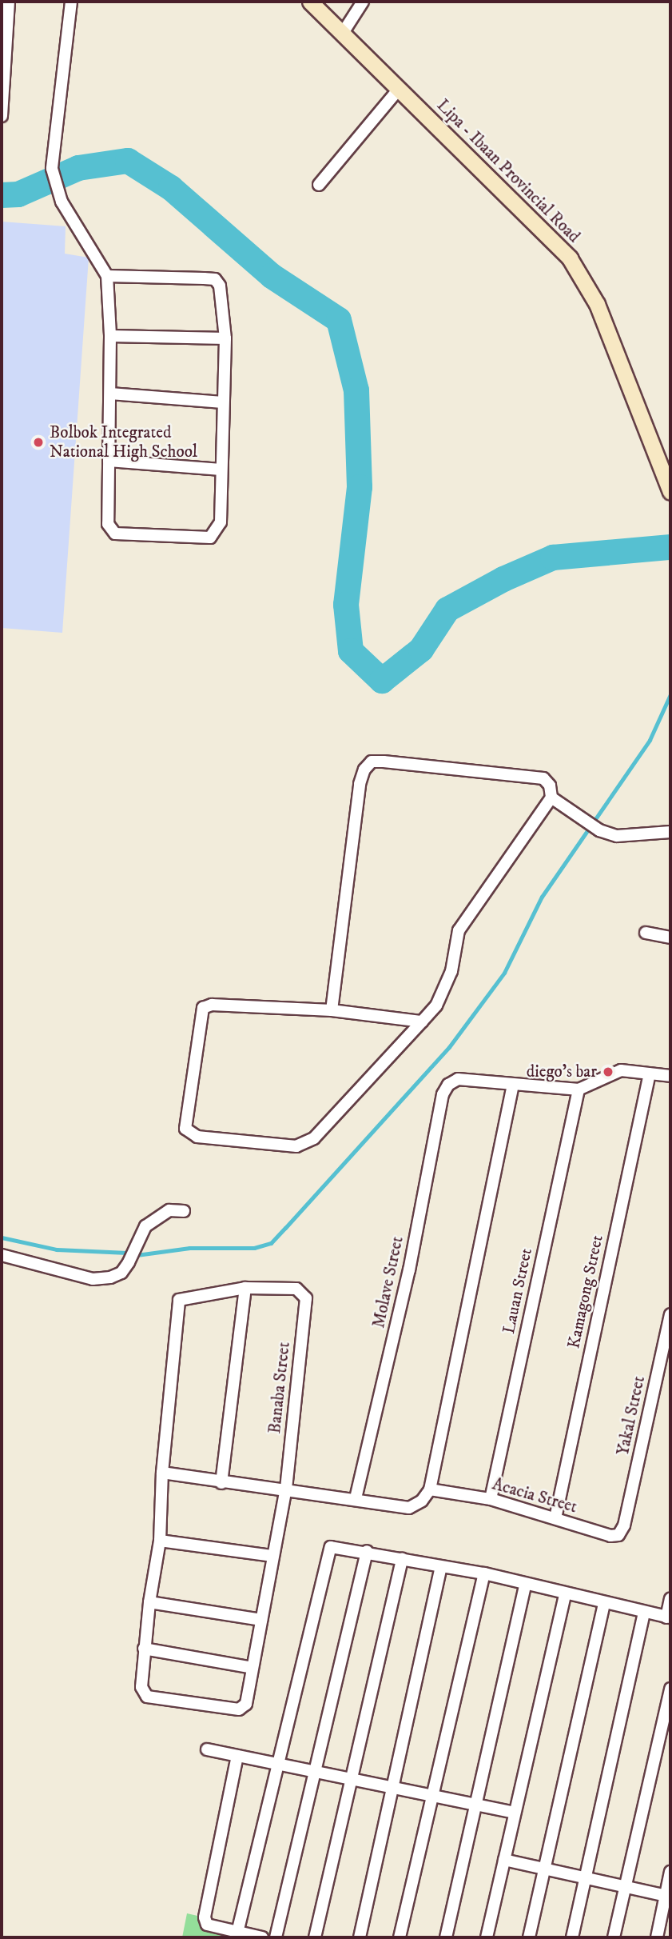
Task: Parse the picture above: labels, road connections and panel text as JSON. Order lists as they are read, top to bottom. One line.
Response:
{"streets":{"main road":["Lipa - Ibaan Provincial Road"],"street":["Molave Street","Lauan Street","Kamagong Street","Banaba Street","Yakal Street","Acacia Street"]},"crossings":[["Lauan Street","Acacia Street"],["Kamagong Street","Acacia Street"],["Yakal Street","Acacia Street"]],"places":["Bolbok Integrated National High School","diego's bar"]}
